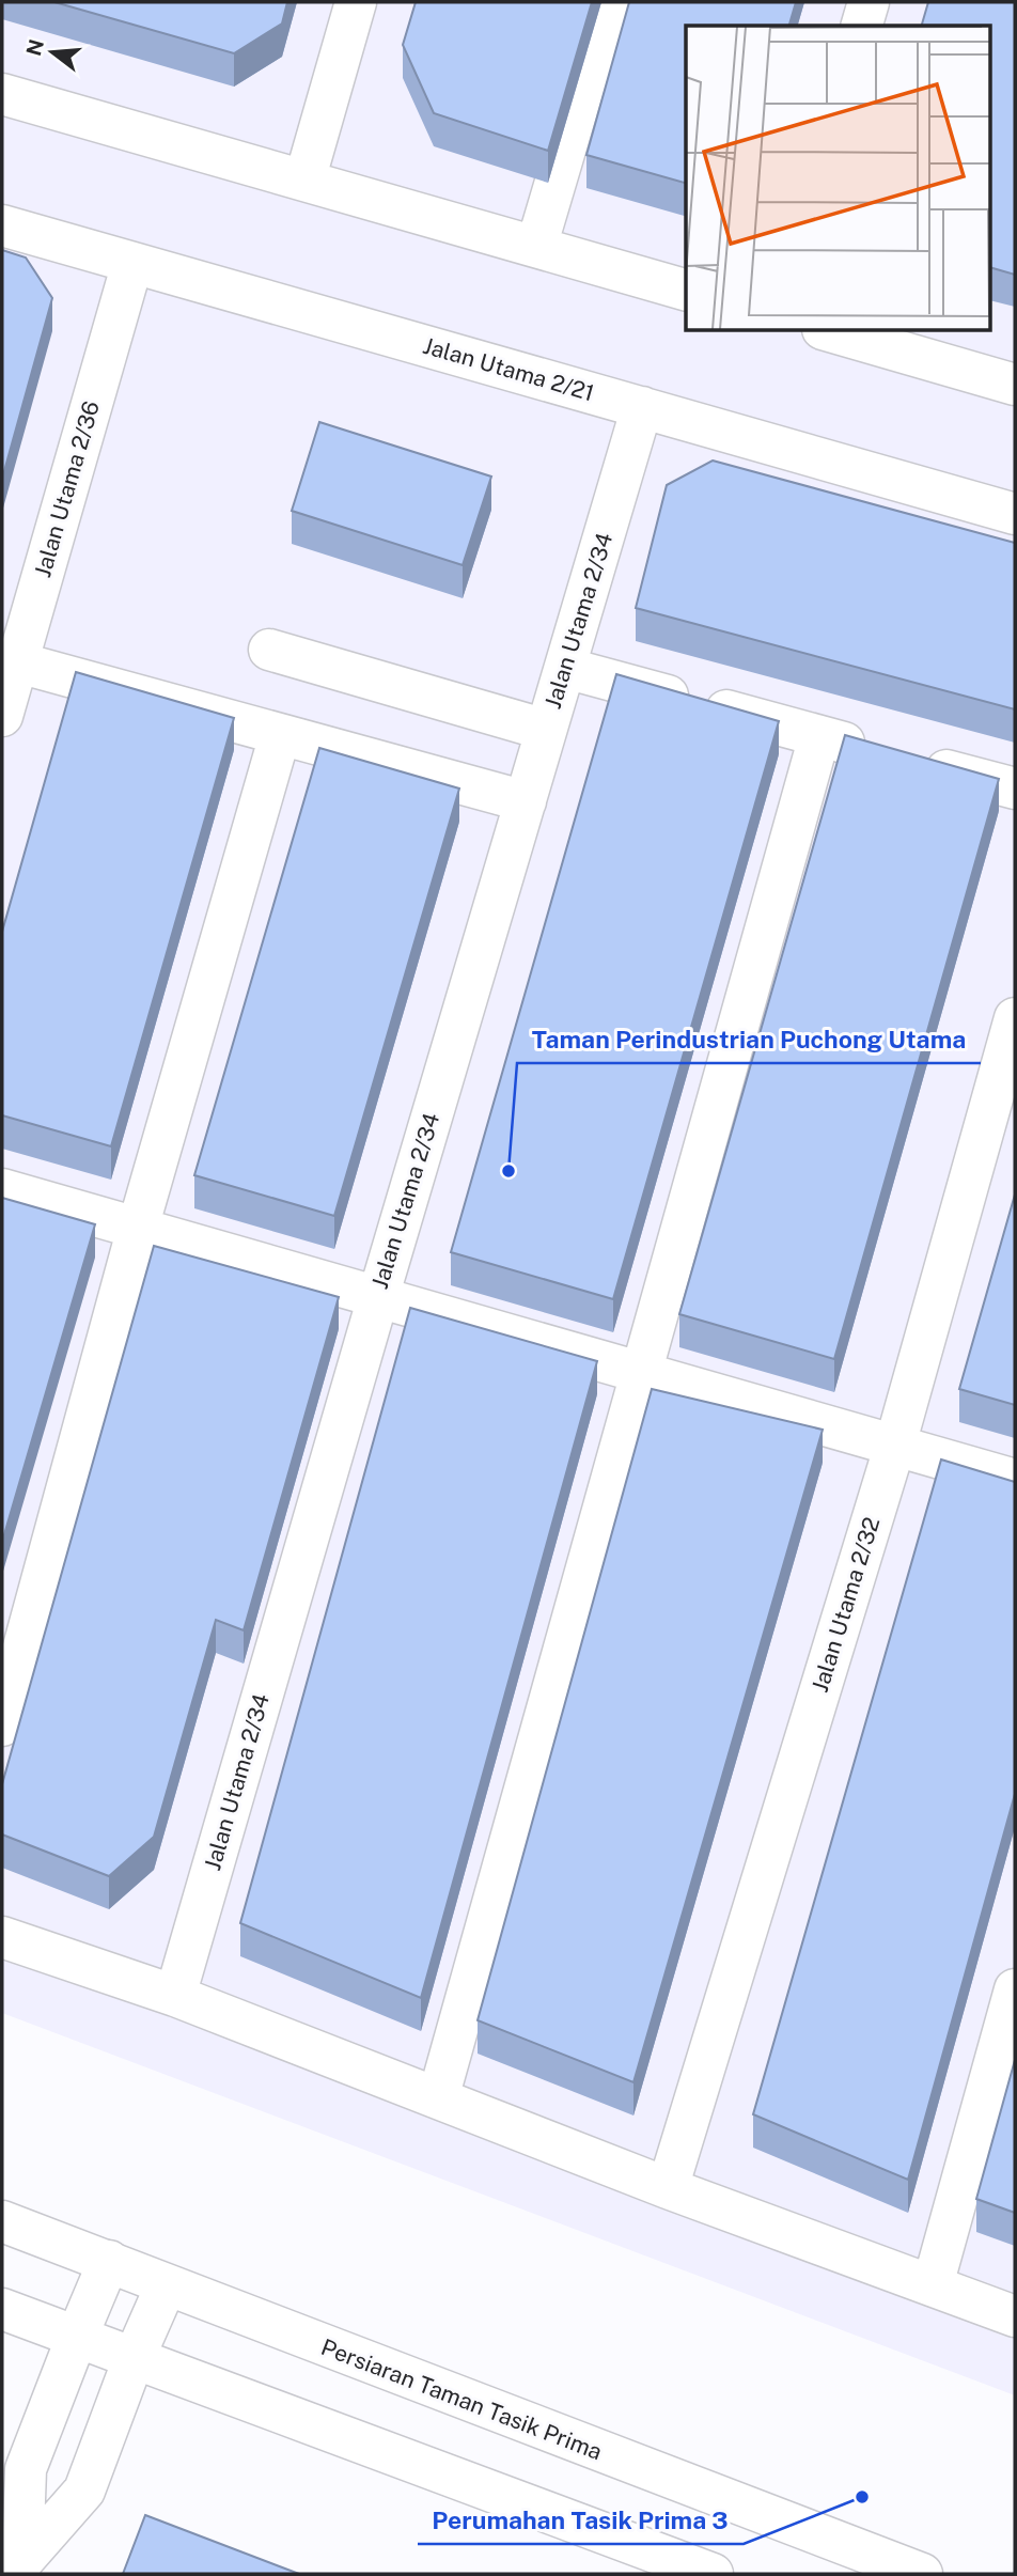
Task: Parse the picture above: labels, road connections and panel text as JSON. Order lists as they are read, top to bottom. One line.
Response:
{"streets":{"street":["Jalan Utama 2/21","Jalan Utama 2/36","Jalan Utama 2/34","Jalan Utama 2/32","Persiaran Taman Tasik Prima"]},"crossings":[["Jalan Utama 2/21","Jalan Utama 2/36"],["Jalan Utama 2/21","Jalan Utama 2/34"]],"places":["Taman Perindustrian Puchong Utama","Perumahan Tasik Prima 3"],"north":"left"}
